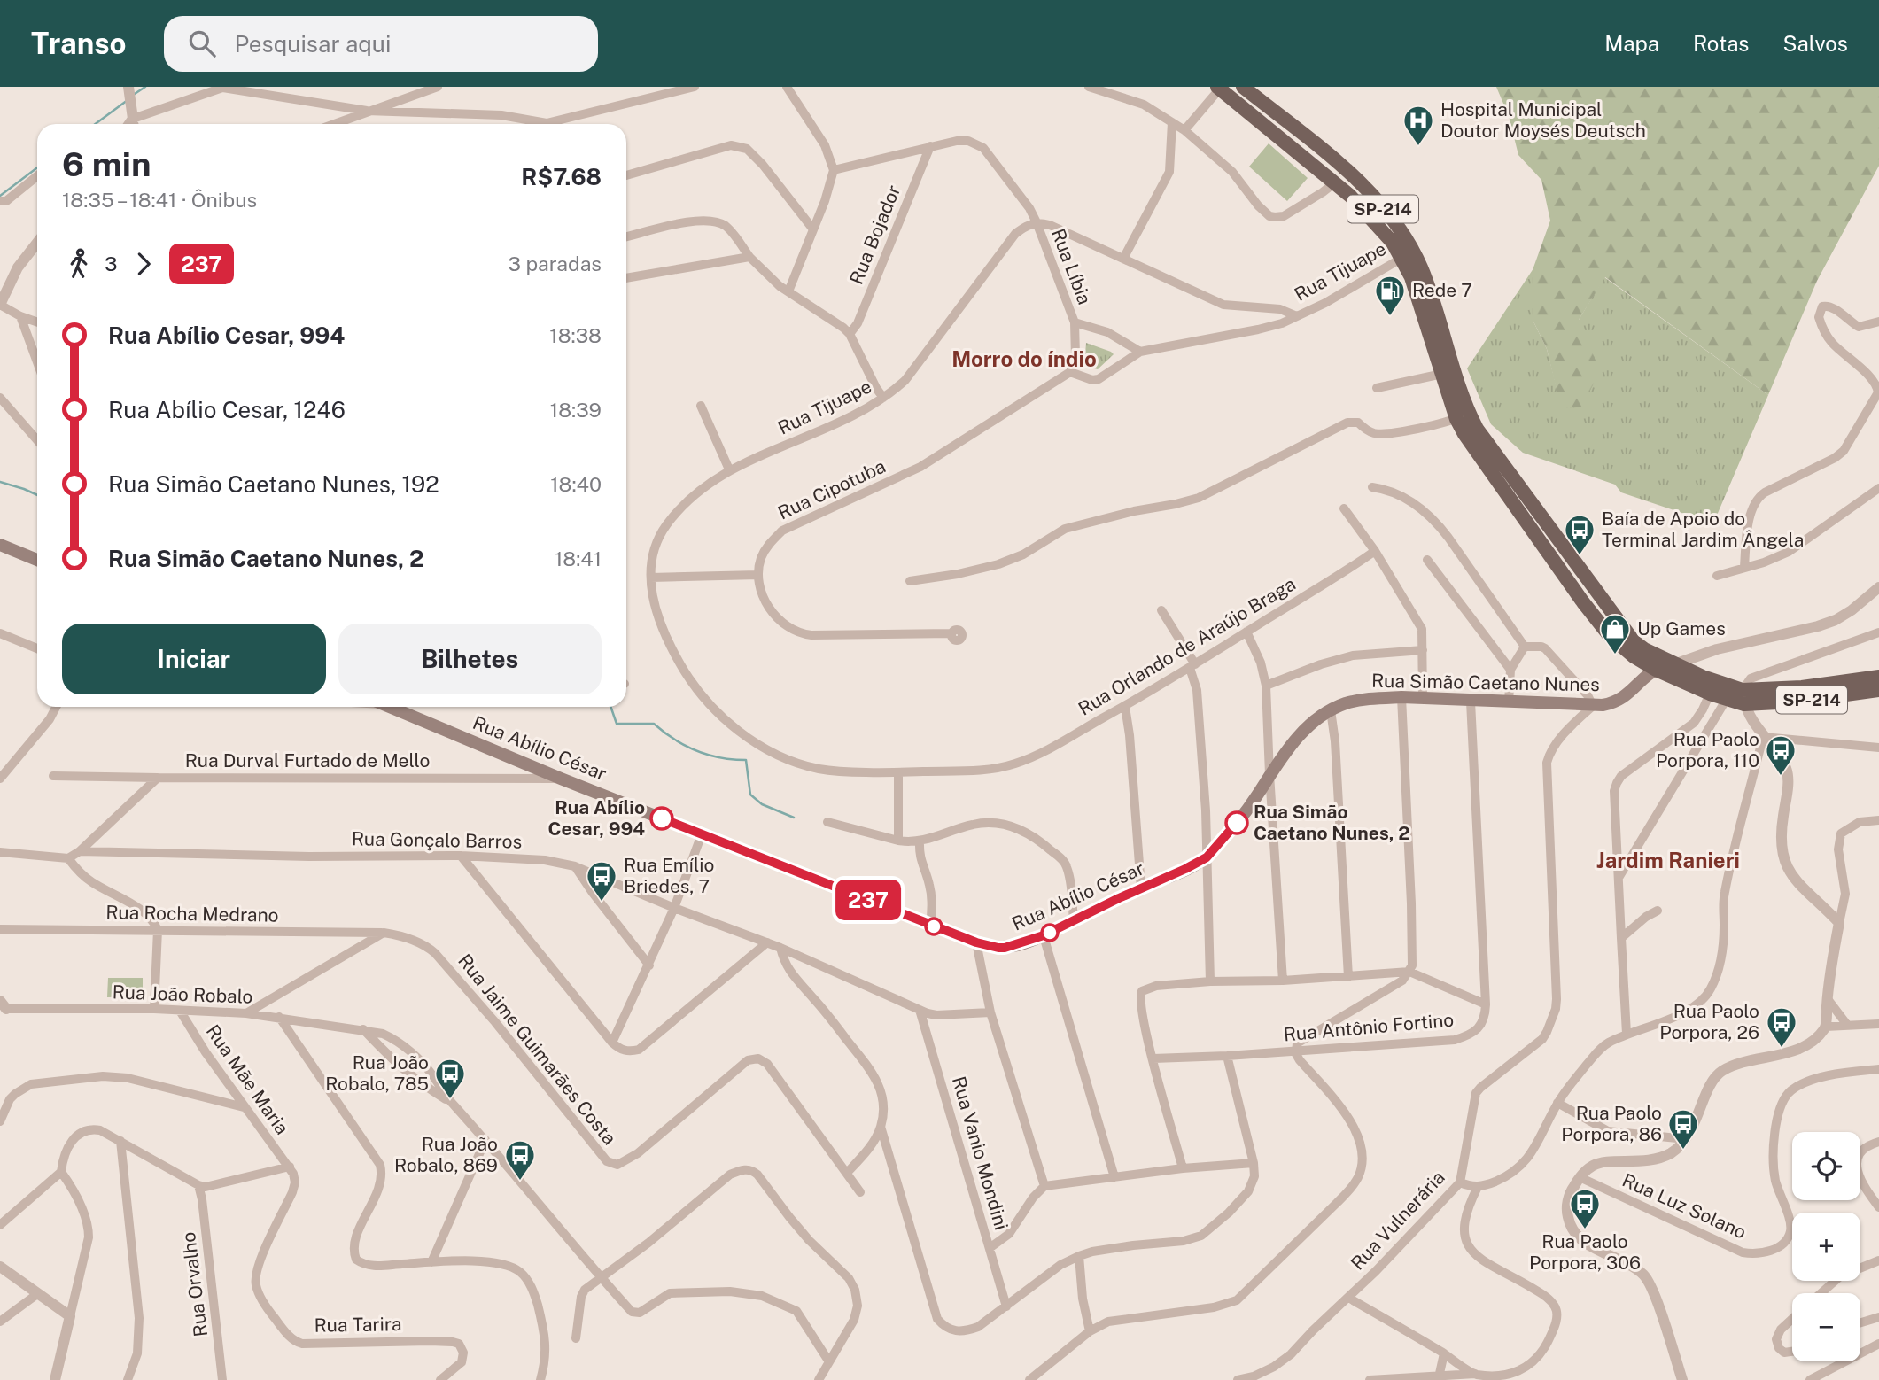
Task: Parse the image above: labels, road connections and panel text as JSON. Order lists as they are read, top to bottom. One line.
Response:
{"streets":{"main road":["SP-214","Rua Simão Caetano Nunes","Rua Abílio César"],"street":["Rua Bojador","Rua Líbia","Rua Tijuape","Rua Cipotuba","Rua Orlando de Araújo Braga","Rua Durval Furtado de Mello","Rua Gonçalo Barros","Rua Rocha Medrano","Rua João Robalo","Rua Antônio Fortino","Rua Jaime Guimarães Costa","Rua Mãe Maria","Rua Vanio Mondini","Rua Luz Solano","Rua Vulnerária","Rua Orvalho","Rua Tarira"]},"crossings":[["SP-214","Rua Tijuape"],["SP-214","Rua Simão Caetano Nunes"],["Rua Bojador","Rua Líbia"],["Rua Líbia","Rua Tijuape"],["Rua Tijuape","Rua Orlando de Araújo Braga"],["Rua Simão Caetano Nunes","Rua Abílio César"],["Rua Simão Caetano Nunes","Rua Antônio Fortino"],["Rua Simão Caetano Nunes","Rua Vulnerária"],["Rua Abílio César","Rua Durval Furtado de Mello"],["Rua Gonçalo Barros","Rua Vanio Mondini"],["Rua Rocha Medrano","Rua Jaime Guimarães Costa"],["Rua João Robalo","Rua Mãe Maria"],["Rua Mãe Maria","Rua Tarira"]],"districts":["Morro do índio","Jardim Ranieri"],"places":{"hospital":["Hospital Municipal Doutor Moysés Deutsch"],"fuel station":["Rede 7"],"bus stop":["Baía de Apoio do Terminal Jardim Ângela","Rua Paolo Porpora, 110","Rua Emílio Briedes, 7","Rua Paolo Porpora, 26","Rua João Robalo, 785","Rua Paolo Porpora, 86","Rua João Robalo, 869","Rua Paolo Porpora, 306"],"shop":["Up Games"],"other":["Rua Abílio Cesar, 994","Rua Simão Caetano Nunes, 2"]},"lines":["bus line 237"],"page":{"header":"Transo","search":"Pesquisar aqui","nav":["Mapa","Rotas","Salvos"],"on_map":"237","heading":["6 min","18:35 – 18:41 · Ônibus","R$7.68"],"legs":["3","237","3 paradas"],"list":[{"name":"Rua Abílio Cesar, 994","value":"18:38"},{"name":"Rua Abílio Cesar, 1246","value":"18:39"},{"name":"Rua Simão Caetano Nunes, 192","value":"18:40"},{"name":"Rua Simão Caetano Nunes, 2","value":"18:41"}],"buttons":["Iniciar","Bilhetes"],"map_buttons":["+","−"]}}
